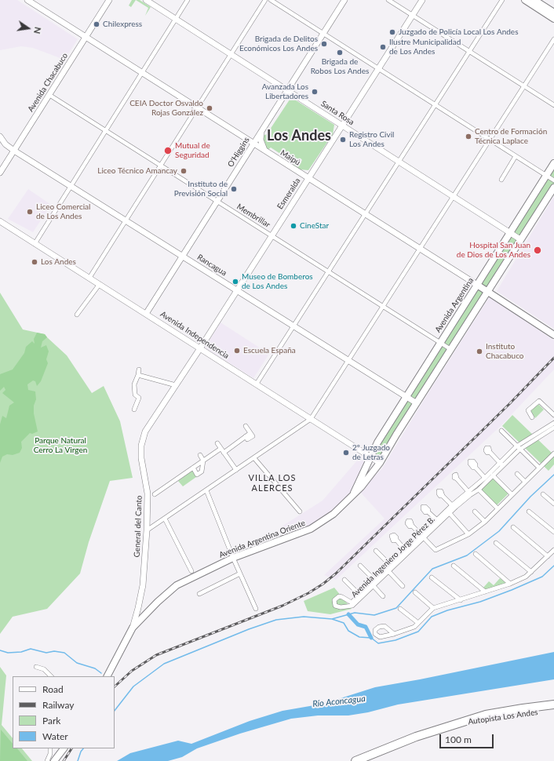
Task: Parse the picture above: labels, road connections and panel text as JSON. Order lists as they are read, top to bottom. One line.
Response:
{"streets":{"highway":["Autopista Los Andes"],"main road":["Avenida Chacabuco","Santa Rosa","O'Higgins","Maipú","Esmeralda","Rancagua","Avenida Argentina","Avenida Independencia","General del Canto","Avenida Argentina Oriente"],"street":["Membrillar","Avenida Ingeniero Jorge Pérez B."]},"crossings":[["Avenida Chacabuco","Maipú"],["Avenida Chacabuco","Membrillar"],["Avenida Chacabuco","Rancagua"],["Santa Rosa","O'Higgins"],["Santa Rosa","Maipú"],["Santa Rosa","Esmeralda"],["Santa Rosa","Avenida Argentina"],["O'Higgins","Maipú"],["O'Higgins","Esmeralda"],["O'Higgins","Membrillar"],["O'Higgins","Rancagua"],["O'Higgins","Avenida Independencia"],["Maipú","Esmeralda"],["Maipú","Avenida Argentina"],["Esmeralda","Membrillar"],["Esmeralda","Rancagua"],["Esmeralda","Avenida Independencia"],["Esmeralda","General del Canto"],["Membrillar","Avenida Argentina"],["Rancagua","Avenida Argentina"],["Avenida Argentina","Avenida Independencia"],["Avenida Argentina","Avenida Argentina Oriente"],["Avenida Independencia","General del Canto"],["Avenida Independencia","Avenida Argentina Oriente"],["General del Canto","Avenida Argentina Oriente"]],"districts":["Los Andes","VILLA LOS ALERCES"],"water":["Río Aconcagua"],"parks":["Parque Natural Cerro La Virgen"],"places":["Chilexpress","Juzgado de Policía Local Los Andes","Brigada de Delitos Económicos Los Andes","Ilustre Municipalidad de Los Andes","Brigada de Robos Los Andes","Avanzada Los Libertadores","CEIA Doctor Osvaldo Rojas González","Centro de Formación Técnica Laplace","Registro Civil Los Andes","Mutual de Seguridad","Liceo Técnico Amancay","Instituto de Previsión Social","Liceo Comercial de Los Andes","CineStar","Hospital San Juan de Dios de Los Andes","Los Andes","Museo de Bomberos de Los Andes","Escuela España","Instituto Chacabuco","2º Juzgado de Letras"],"legend":["Road","Railway","Park","Water"],"scale_bar":"100 m","north":"right"}
